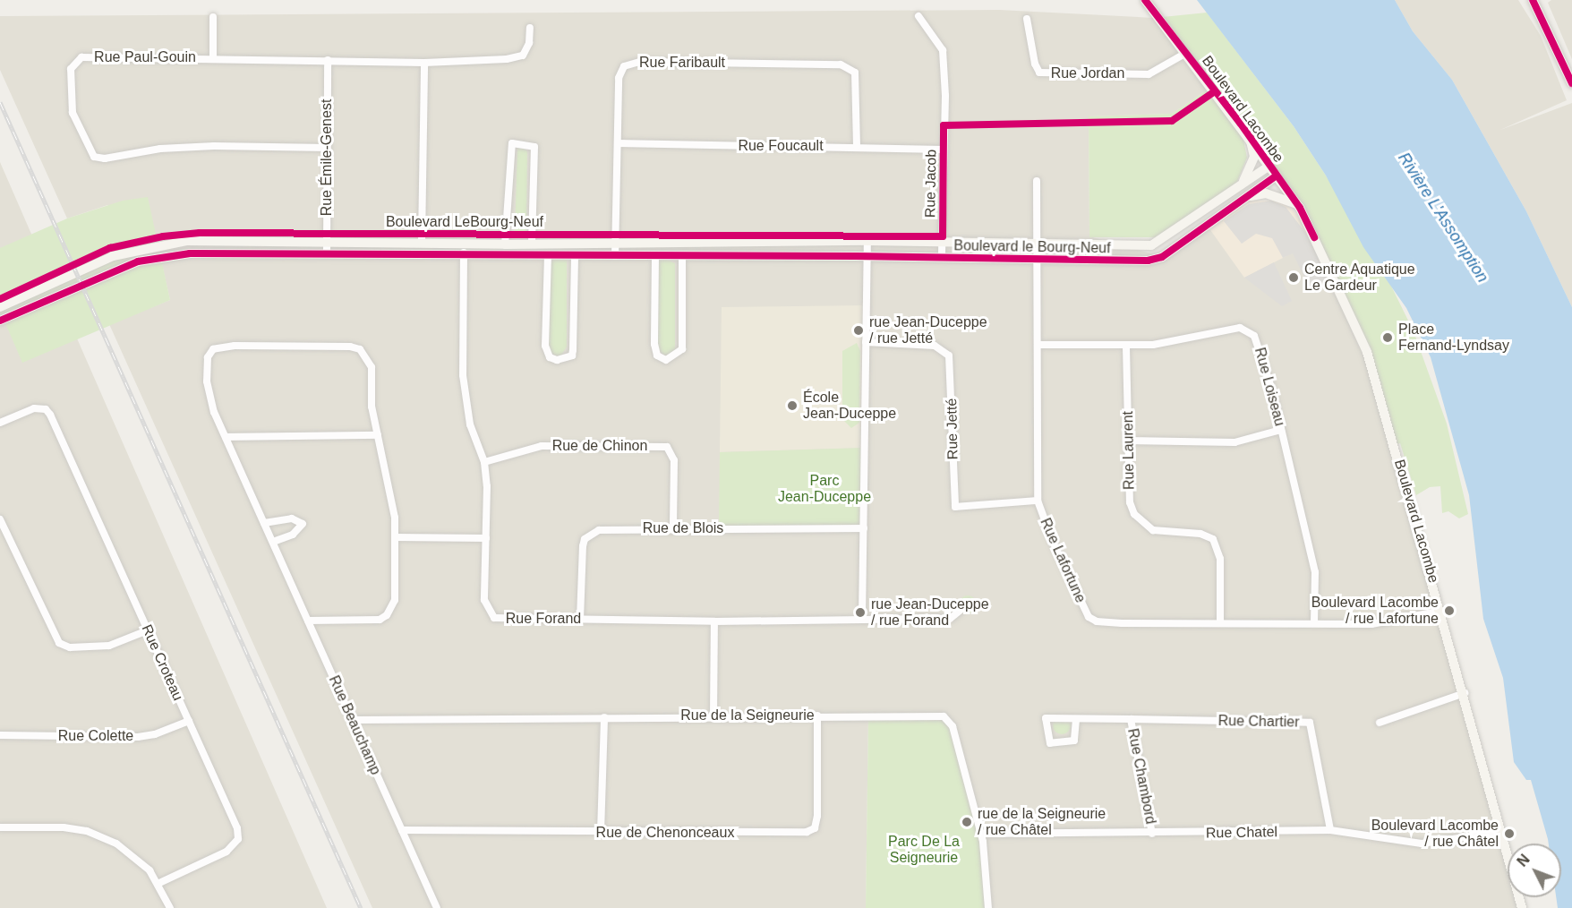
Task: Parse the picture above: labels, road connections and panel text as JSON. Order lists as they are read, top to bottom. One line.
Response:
{"streets":{"street":["Rue Paul-Gouin","Rue Faribault","Rue Jordan","Boulevard Lacombe","Rue Foucault","Rue Émile-Genest","Rue Jacob","Boulevard le Bourg-Neuf","Rue Loiseau","Rue Jetté","Rue de Chinon","Rue Laurent","Rue de Blois","Rue Lafortune","Rue Forand","Rue Croteau","Rue de la Seigneurie","Rue Chartier","Rue Beauchamp","Rue Colette","Rue Chambord","Rue de Chenonceaux","Rue Chatel"],"cycle path":["Boulevard LeBourg-Neuf"]},"crossings":[["Rue Paul-Gouin","Rue Émile-Genest"],["Rue Faribault","Rue Foucault"],["Rue Faribault","Boulevard le Bourg-Neuf"],["Rue Jordan","Boulevard Lacombe"],["Boulevard Lacombe","Boulevard le Bourg-Neuf"],["Boulevard Lacombe","Rue Lafortune"],["Boulevard Lacombe","Rue Chatel"],["Rue Foucault","Rue Jacob"],["Rue Émile-Genest","Boulevard le Bourg-Neuf"],["Rue Jacob","Boulevard le Bourg-Neuf"],["Boulevard le Bourg-Neuf","Rue Lafortune"],["Boulevard le Bourg-Neuf","Rue Forand"],["Rue Loiseau","Rue Laurent"],["Rue Loiseau","Rue Lafortune"],["Rue Jetté","Rue Lafortune"],["Rue de Chinon","Rue de Blois"],["Rue de Chinon","Rue Forand"],["Rue Laurent","Rue Lafortune"],["Rue de Blois","Rue Forand"],["Rue Croteau","Rue Colette"],["Rue de la Seigneurie","Rue Beauchamp"],["Rue de la Seigneurie","Rue de Chenonceaux"],["Rue de la Seigneurie","Rue Chatel"],["Rue Chartier","Rue Chambord"],["Rue Chartier","Rue Chatel"],["Rue Beauchamp","Rue de Chenonceaux"],["Rue Chambord","Rue Chatel"]],"water":["Rivière L'Assomption"],"parks":["Parc Jean-Duceppe","Parc De La Seigneurie"],"places":["Centre Aquatique Le Gardeur","rue Jean-Duceppe / rue Jetté","Place Fernand-Lyndsay","École Jean-Duceppe","Boulevard Lacombe / rue Lafortune","rue Jean-Duceppe / rue Forand","rue de la Seigneurie / rue Châtel","Boulevard Lacombe / rue Châtel"],"north":"top left"}
